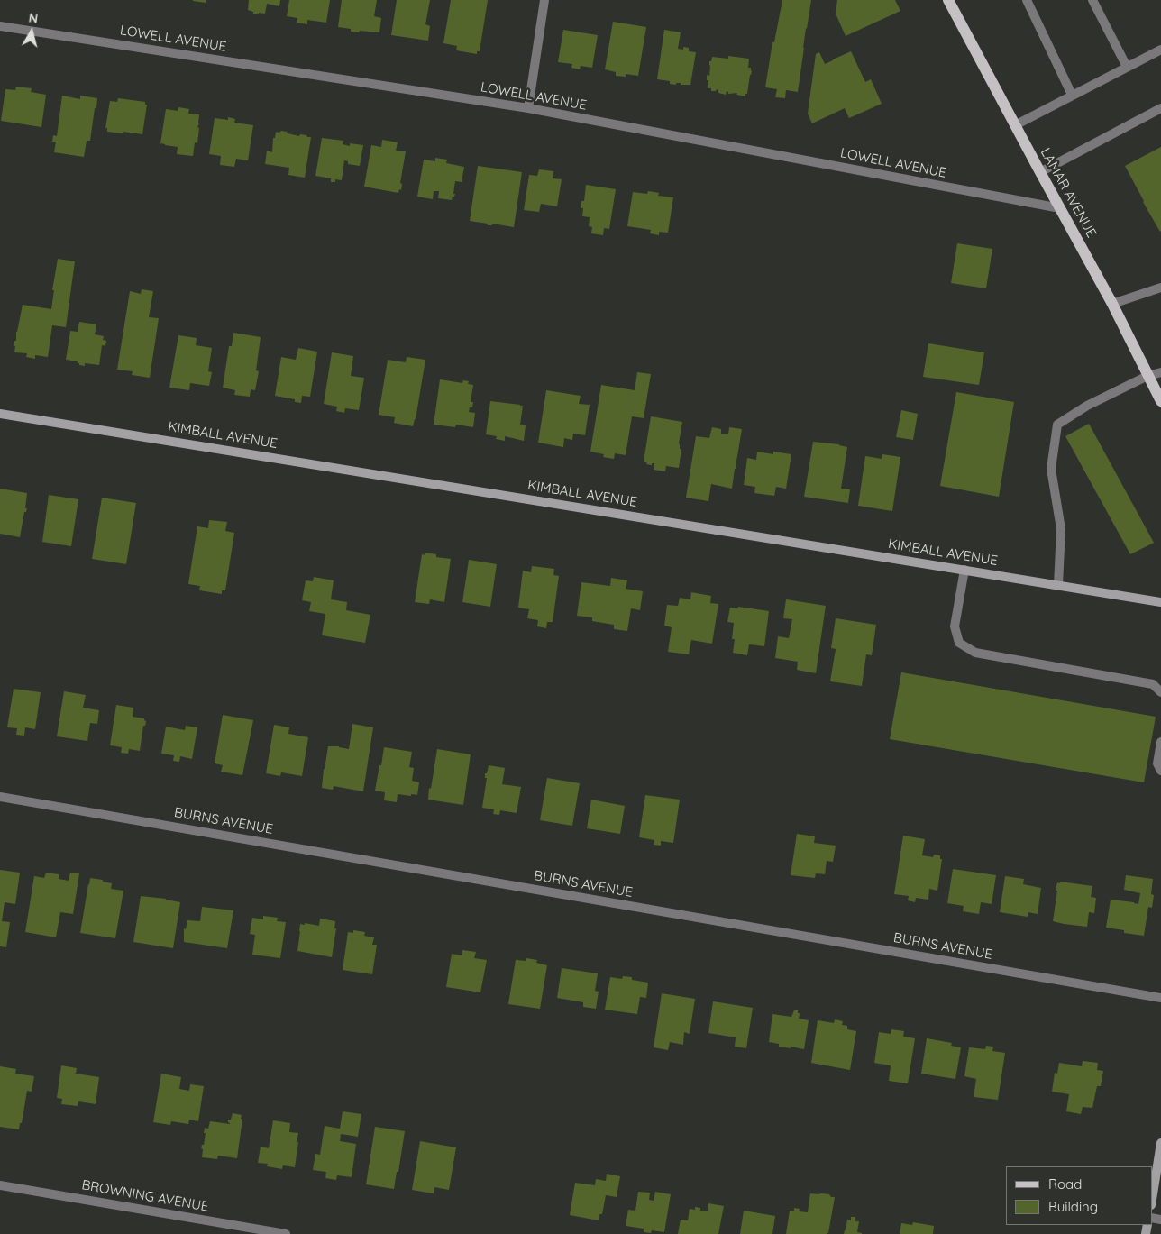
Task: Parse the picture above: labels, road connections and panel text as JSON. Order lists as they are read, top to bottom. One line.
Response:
{"streets":{"main road":["LAMAR AVENUE"],"street":["LOWELL AVENUE","KIMBALL AVENUE","BURNS AVENUE","BROWNING AVENUE"]},"crossings":[["LOWELL AVENUE","LAMAR AVENUE"]],"legend":["Road","Building"],"north":"top"}
